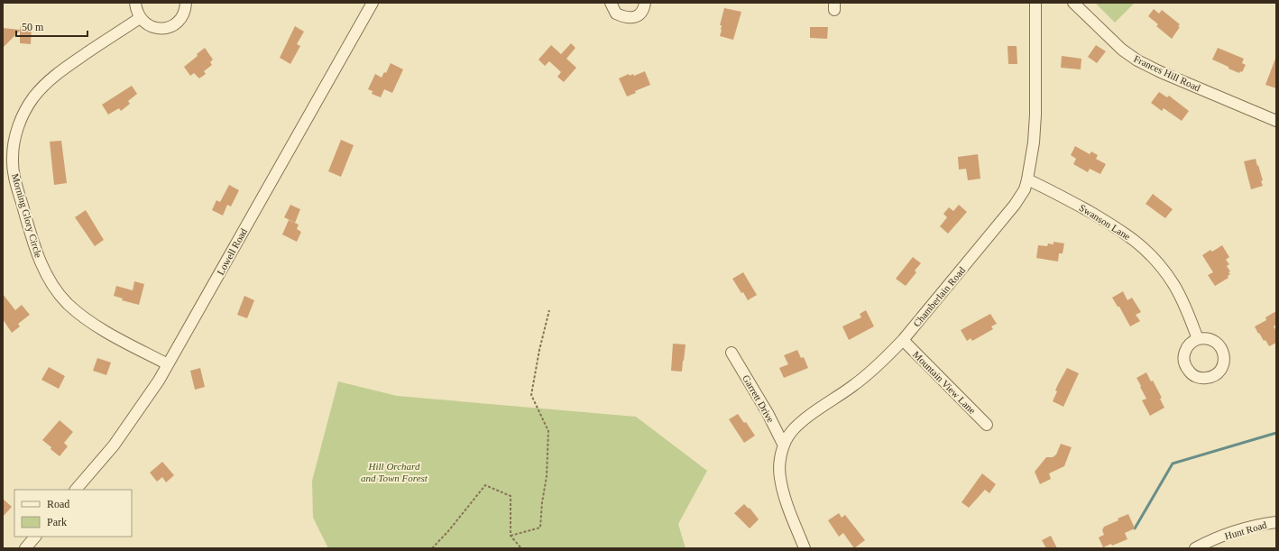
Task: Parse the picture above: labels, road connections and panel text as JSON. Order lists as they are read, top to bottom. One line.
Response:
{"streets":{"street":["Frances Hill Road","Morning Glory Circle","Swanson Lane","Lowell Road","Chamberlain Road","Mountain View Lane","Garrett Drive","Hunt Road"]},"crossings":[["Morning Glory Circle","Lowell Road"],["Swanson Lane","Chamberlain Road"],["Chamberlain Road","Mountain View Lane"],["Chamberlain Road","Garrett Drive"]],"parks":["Hill Orchard and Town Forest"],"legend":["Road","Park"],"scale_bar":"50 m"}
